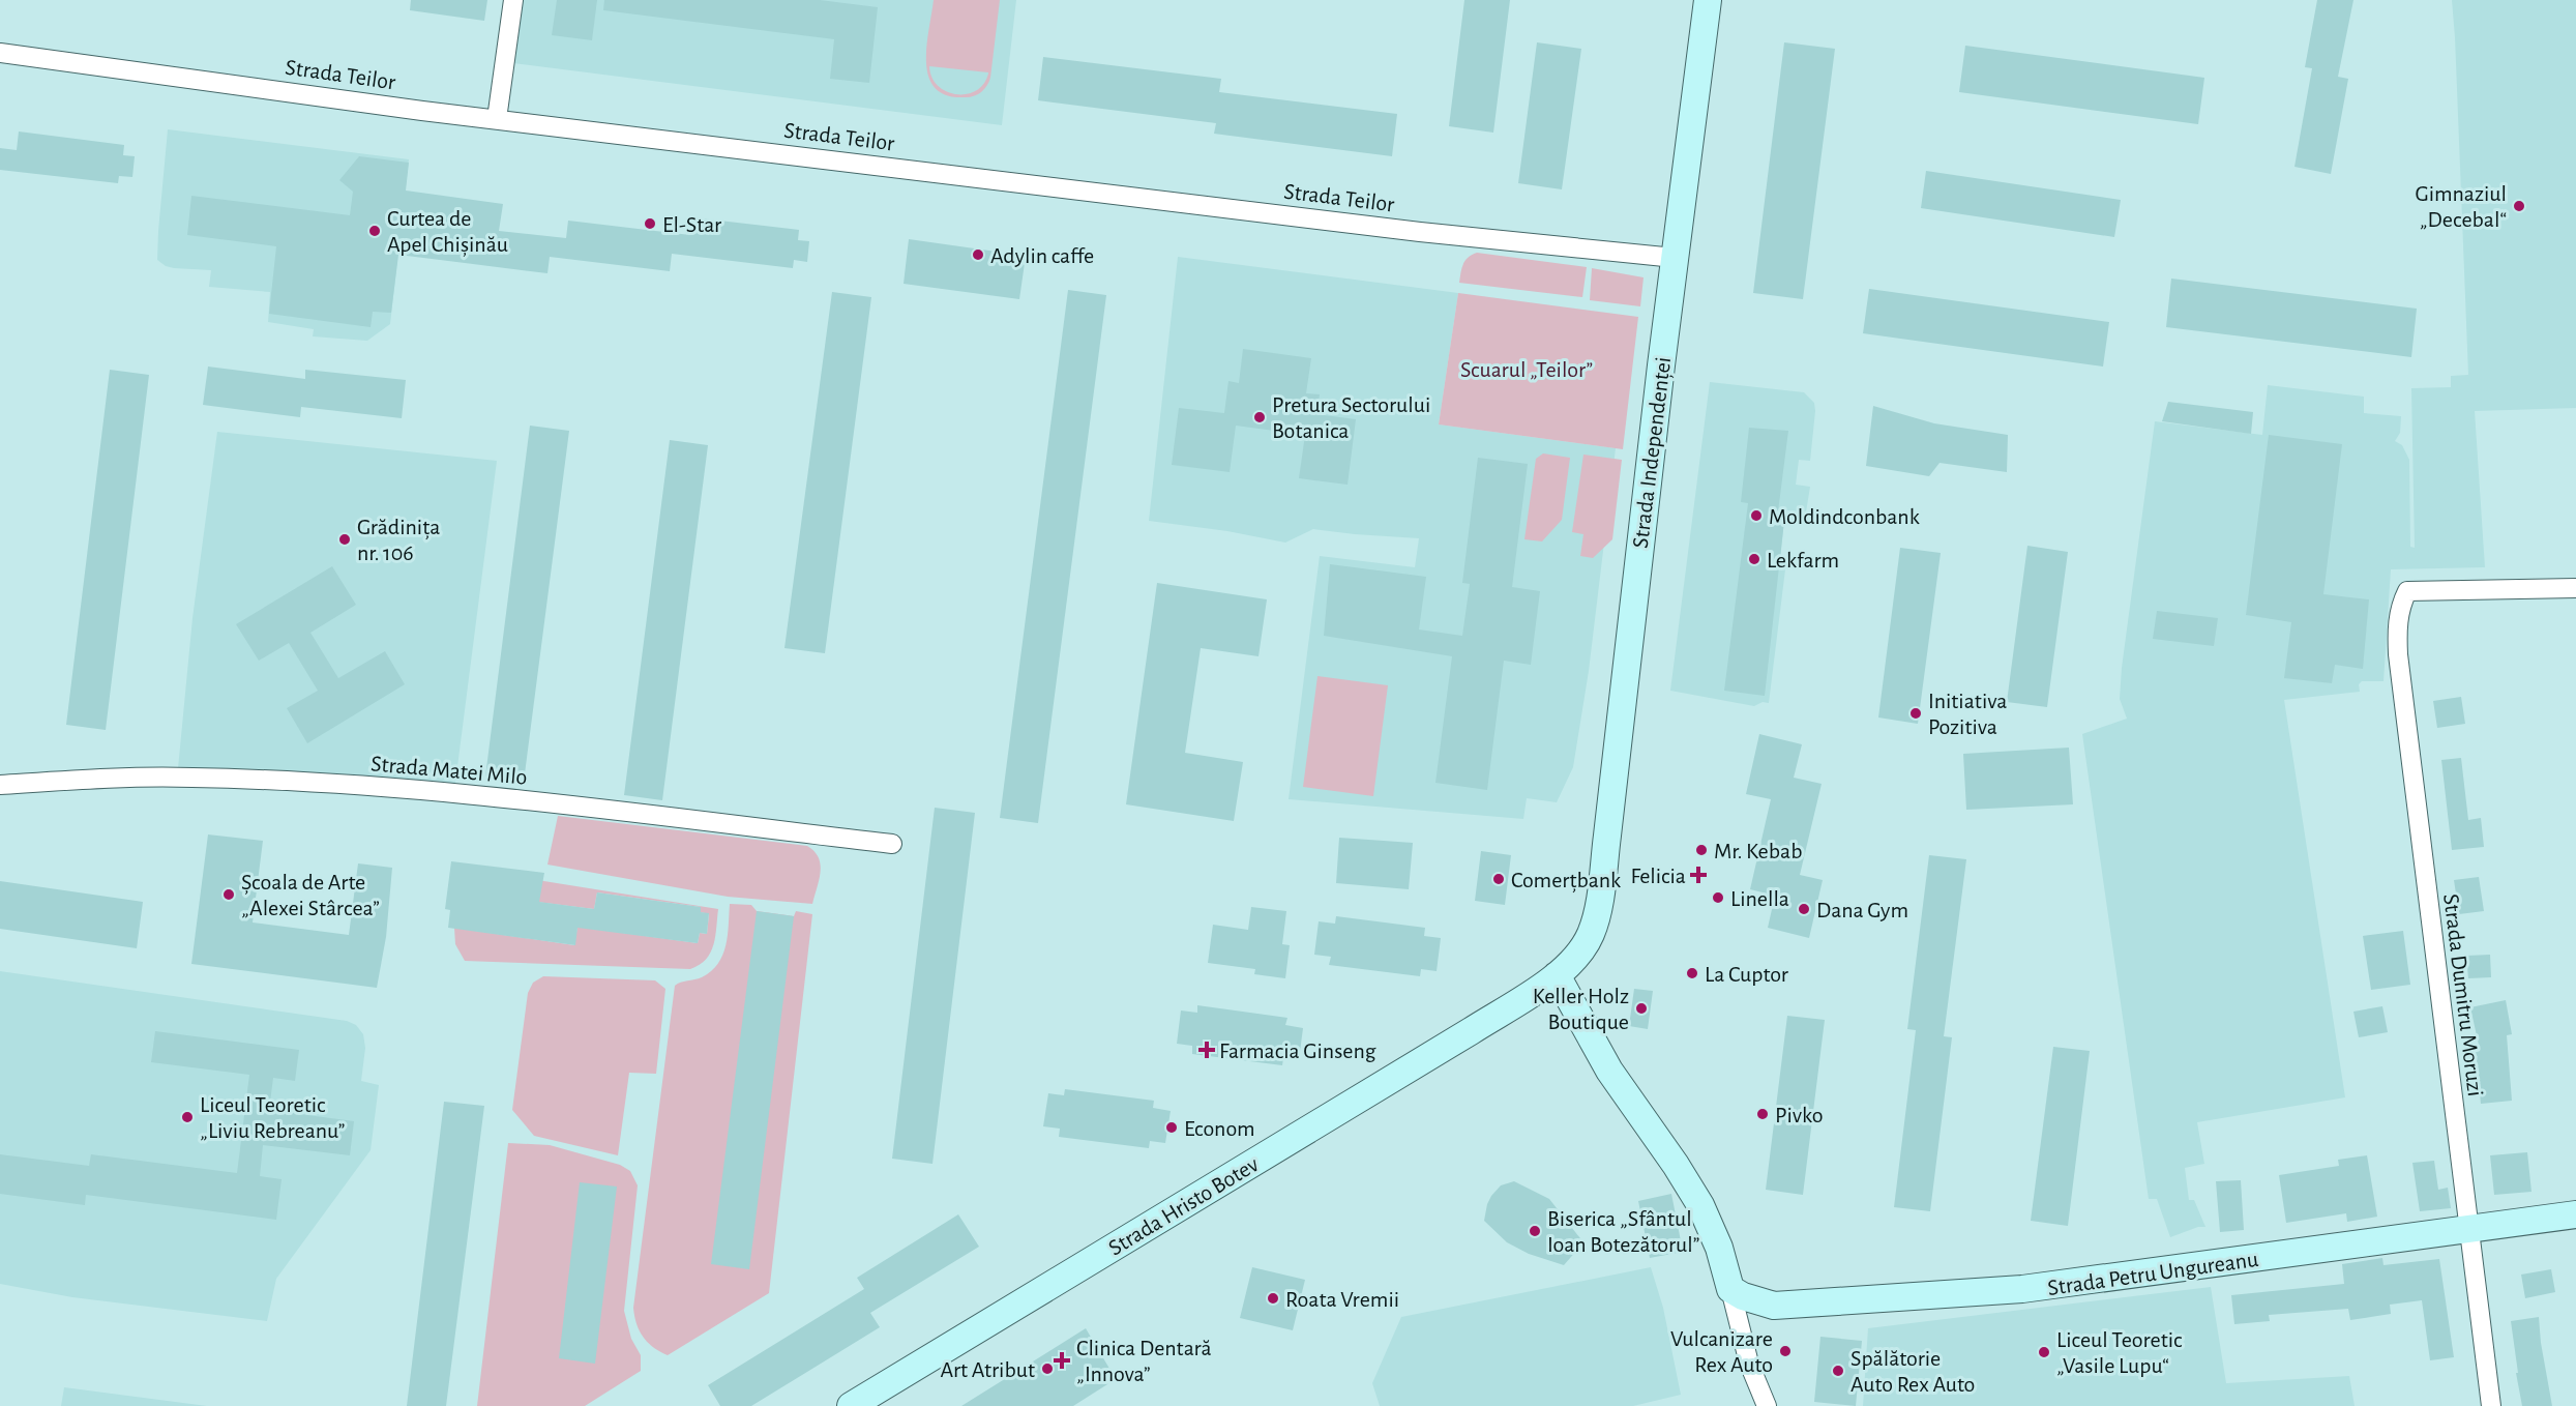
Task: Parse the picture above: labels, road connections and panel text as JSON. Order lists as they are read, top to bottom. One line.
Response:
{"streets":{"main road":["Strada Independenței","Strada Hristo Botev","Strada Petru Ungureanu"],"street":["Strada Teilor","Strada Matei Milo","Strada Dumitru Moruzi"]},"crossings":[["Strada Teilor","Strada Independenței"],["Strada Independenței","Strada Hristo Botev"],["Strada Dumitru Moruzi","Strada Petru Ungureanu"]],"parks":["Scuarul „Teilor”"],"places":{"other":["Gimnaziul „Decebal“","El-Star","Curtea de Apel Chișinău","Adylin caffe","Pretura Sectorului Botanica","Moldindconbank","Grădinița nr. 106","Lekfarm","Initiativa Pozitiva","Mr. Kebab","Comerțbank","Școala de Arte „Alexei Stârcea”","Linella","Dana Gym","La Cuptor","Keller Holz Boutique","Pivko","Liceul Teoretic „Liviu Rebreanu”","Econom","Biserica „Sfântul Ioan Botezătorul”","Roata Vremii","Vulcanizare Rex Auto","Liceul Teoretic „Vasile Lupu“","Art Atribut","Spălătorie Auto Rex Auto"],"health":["Felicia","Farmacia Ginseng","Clinica Dentară „Innova”"]}}
